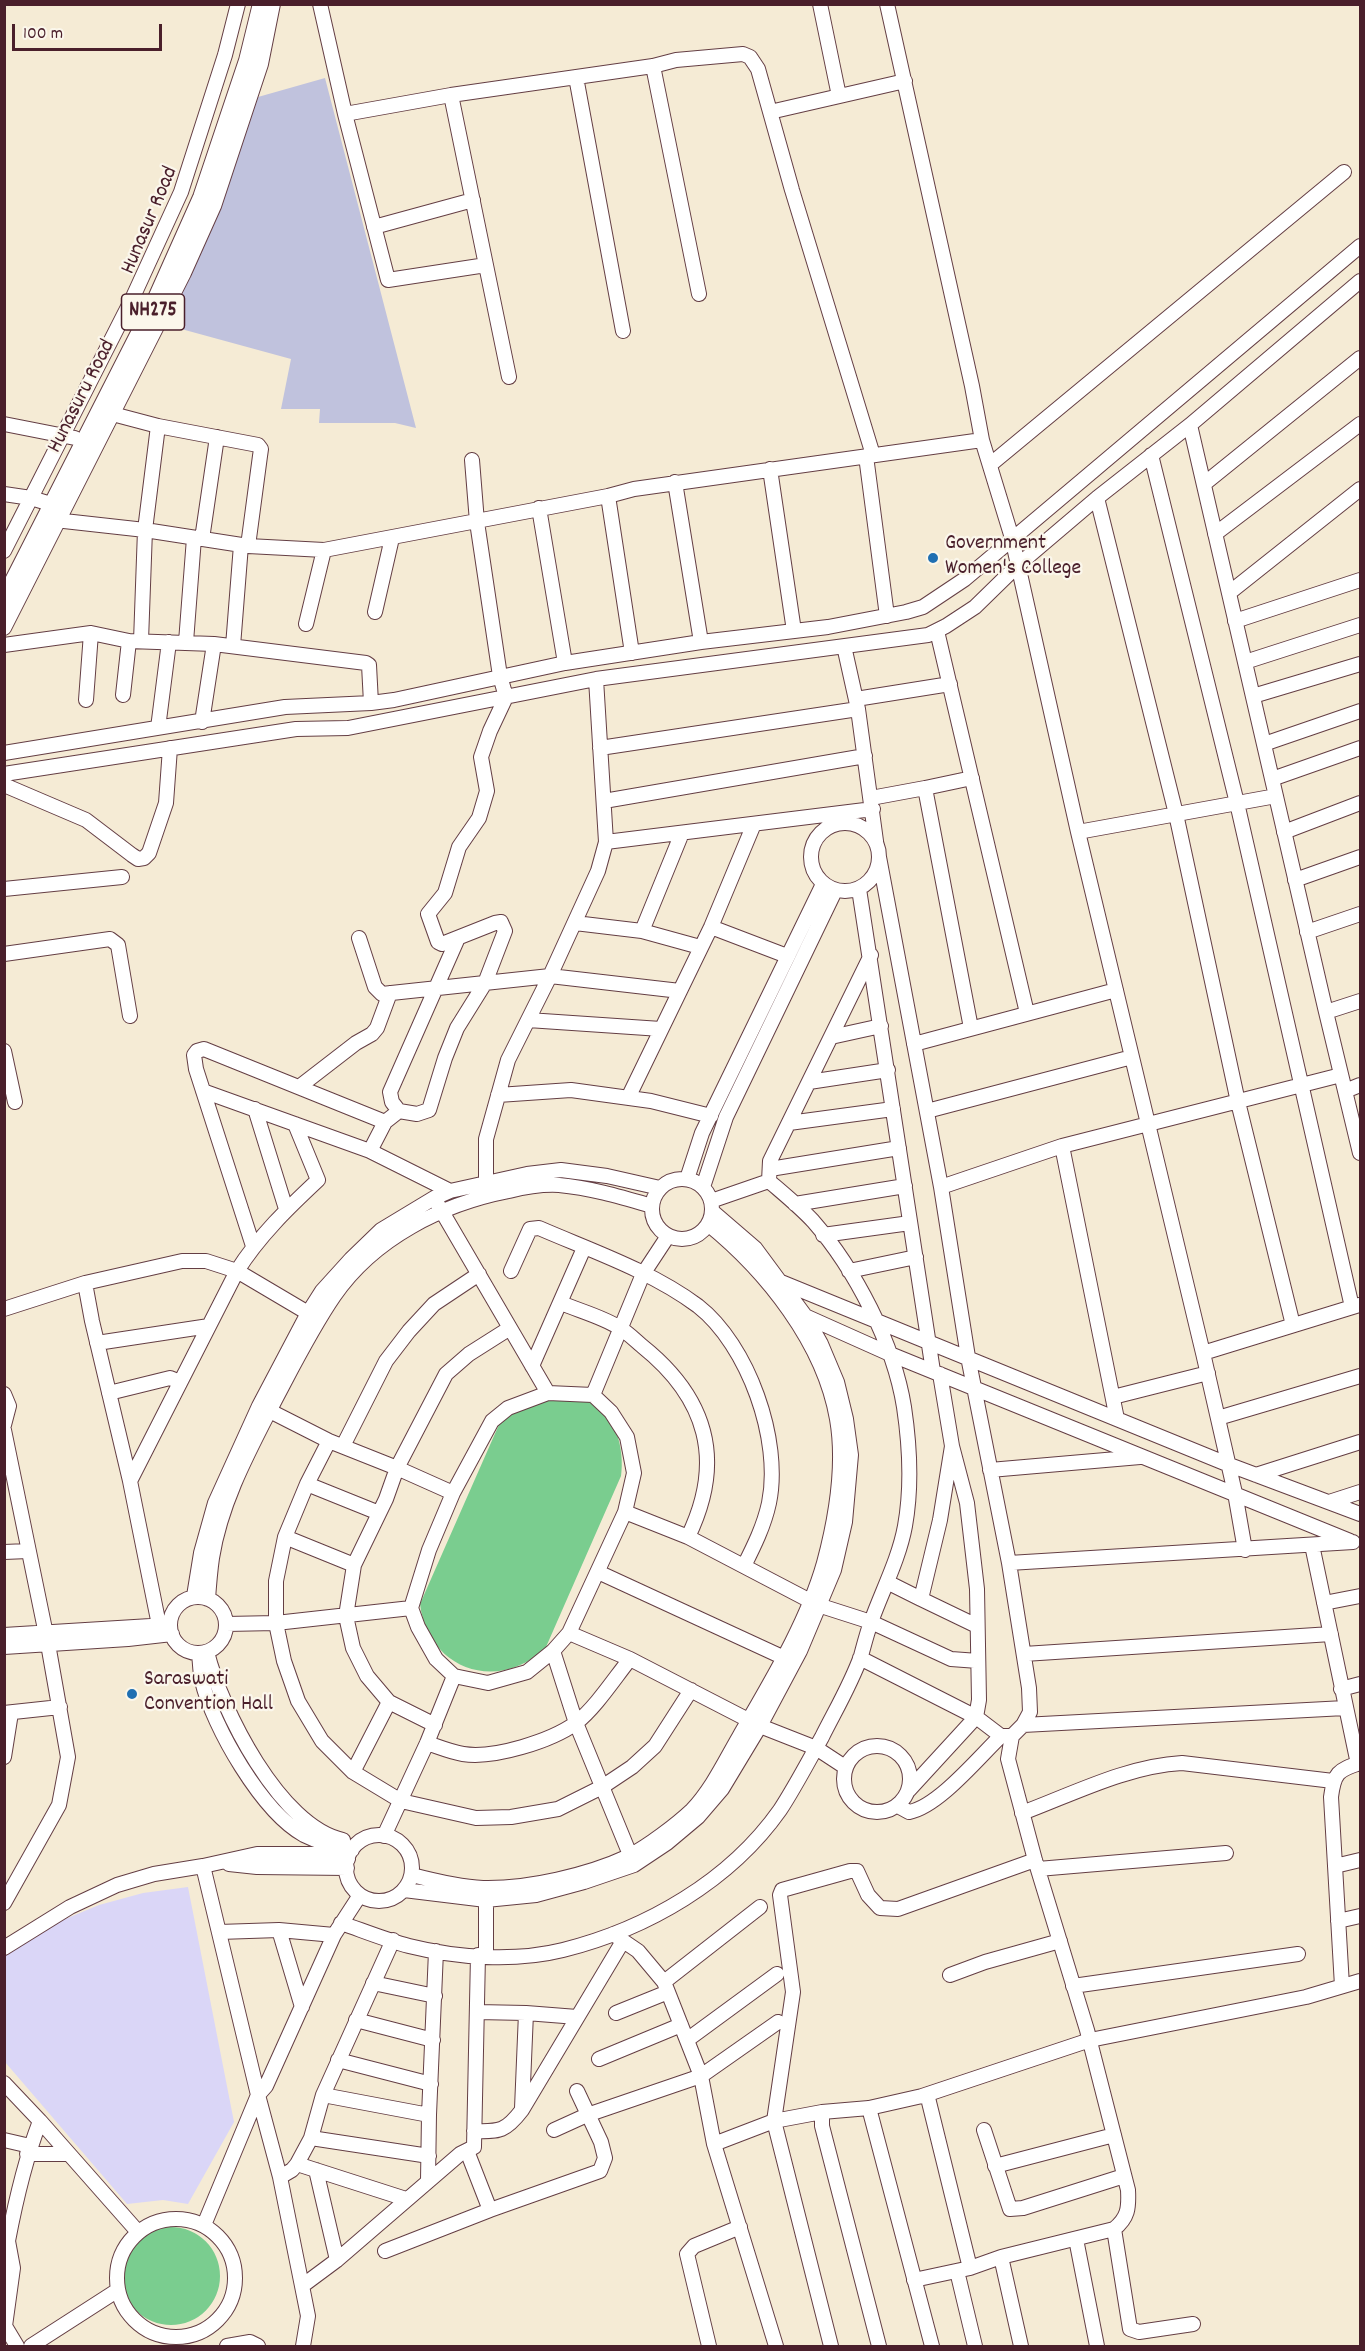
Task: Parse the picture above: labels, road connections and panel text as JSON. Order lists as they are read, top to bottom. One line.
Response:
{"streets":{"highway":["Hunasur Road","NH275","Hunasuru Road"]},"crossings":[["Hunasur Road","Hunasuru Road"]],"places":["Government Women's College","Saraswati Convention Hall"],"scale_bar":"100 m"}
